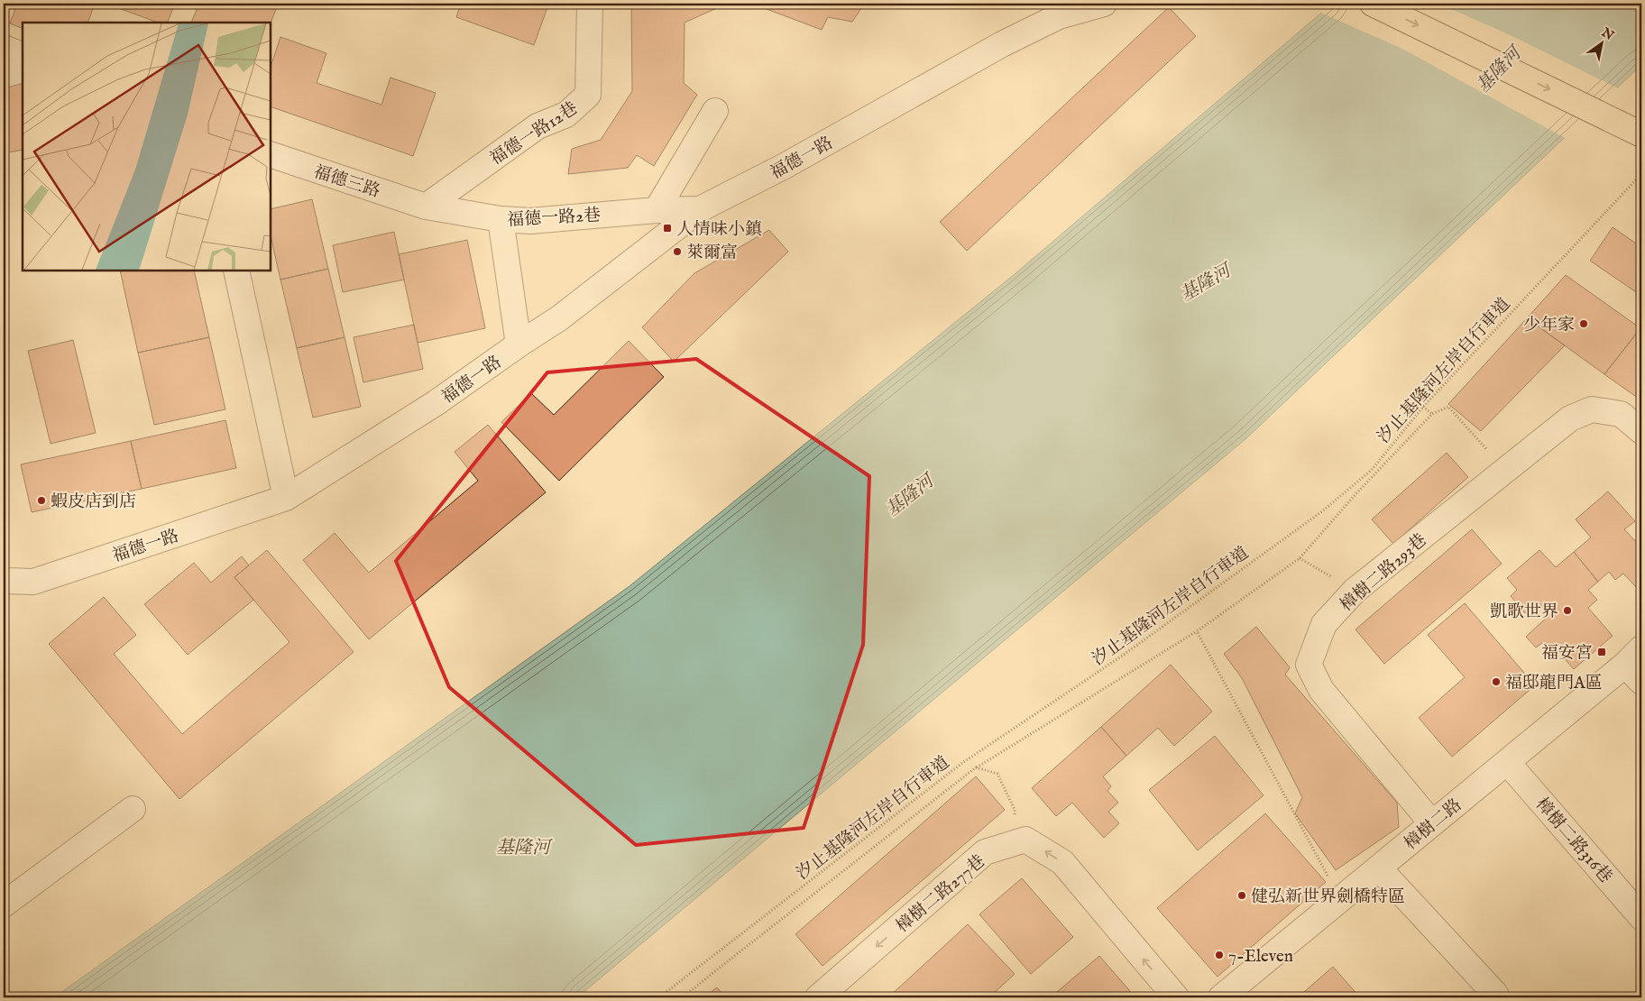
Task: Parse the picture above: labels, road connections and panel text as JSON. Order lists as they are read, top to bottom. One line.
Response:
{"streets":{"street":["福德一路12巷","福德一路","福德三路","福德一路2巷","樟樹二路293巷","樟樹二路","樟樹二路316巷","樟樹二路277巷"],"path":["汐止基隆河左岸自行車道"]},"crossings":[["福德一路12巷","福德三路"],["福德一路12巷","福德一路2巷"],["福德一路","福德一路2巷"],["福德三路","福德一路2巷"],["樟樹二路293巷","樟樹二路"],["樟樹二路","樟樹二路316巷"]],"water":["基隆河"],"places":{"transit":["人情味小鎮","福安宮"],"other":["萊爾富","少年家","蝦皮店到店","凱歌世界","福邸龍門A區","健弘新世界劍橋特區","7-Eleven"]},"north":"top right"}
